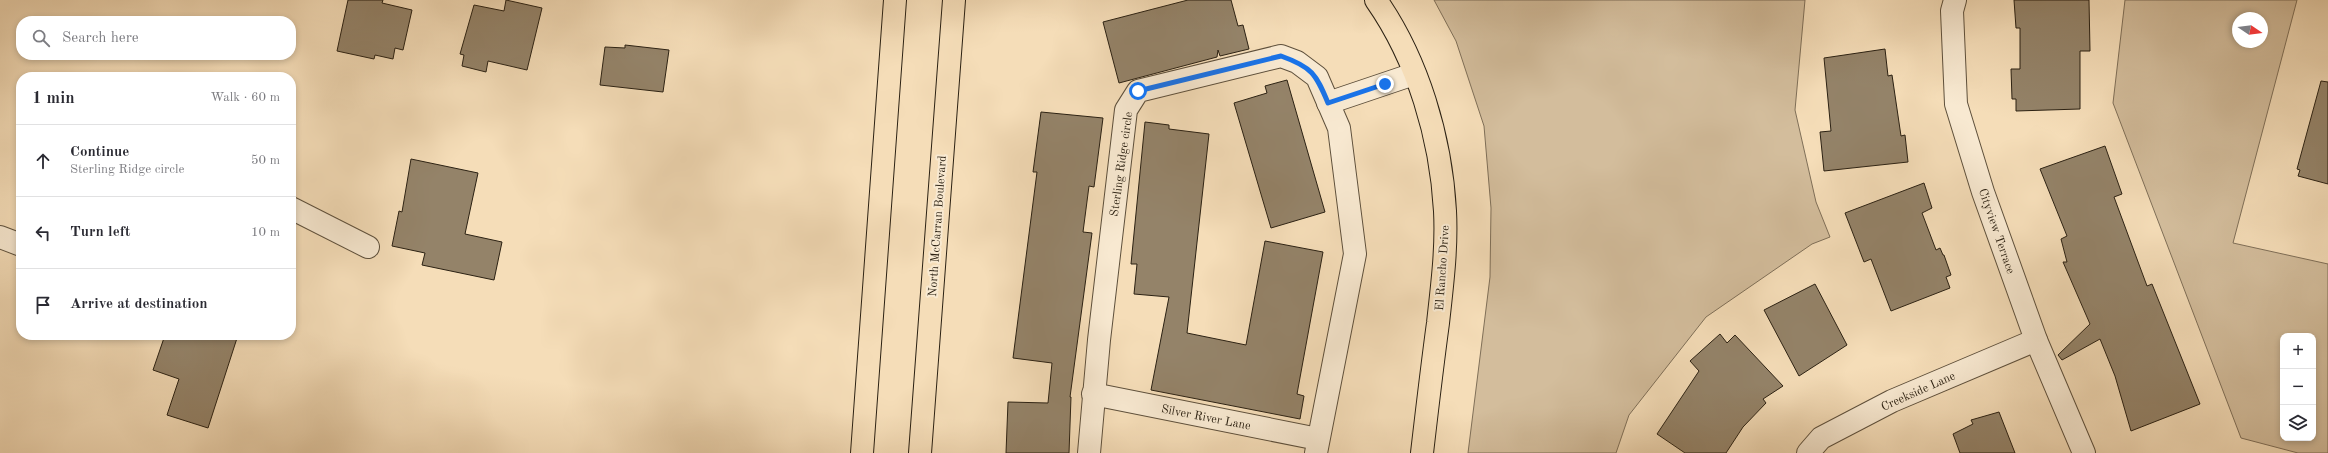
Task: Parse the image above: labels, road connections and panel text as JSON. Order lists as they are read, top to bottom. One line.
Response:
{"streets":{"main road":["North McCarran Boulevard","El Rancho Drive"],"street":["Sterling Ridge circle","Cityview Terrace","Creekside Lane","Silver River Lane"]},"crossings":[["Sterling Ridge circle","Silver River Lane"],["Cityview Terrace","Creekside Lane"]],"north":"right","page":{"search":"Search here","heading":["1 min","Walk · 60 m"],"list":[["Continue","Sterling Ridge circle","50 m"],["Turn left","10 m"],"Arrive at destination"],"map_buttons":["+","−"]}}
